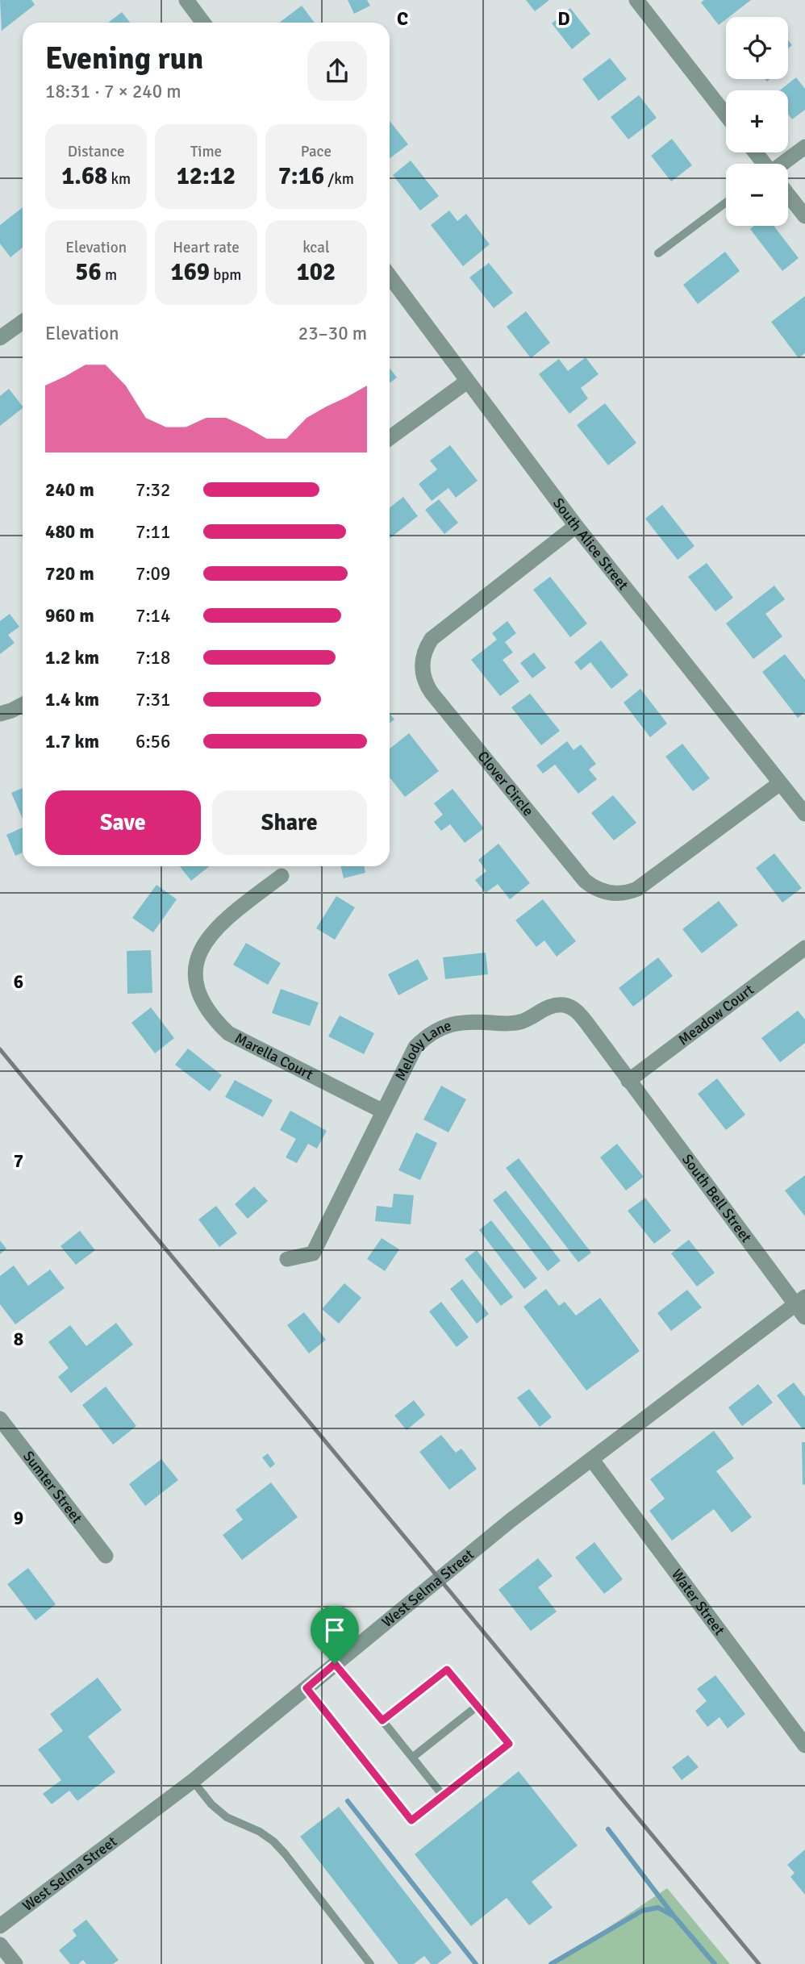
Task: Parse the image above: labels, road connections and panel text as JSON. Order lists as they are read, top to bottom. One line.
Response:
{"streets":{"street":["South Alice Street","Clover Circle","Meadow Court","Melody Lane","Marella Court","South Bell Street","Sumter Street","West Selma Street","Water Street"]},"crossings":[["South Alice Street","Clover Circle"],["Meadow Court","Melody Lane"],["Meadow Court","South Bell Street"],["Melody Lane","Marella Court"],["Melody Lane","South Bell Street"],["South Bell Street","West Selma Street"],["West Selma Street","Water Street"]],"page":{"map_buttons":["+","−"],"heading":["Evening run","18:31 · 7 × 240 m"],"stats":[["Distance","1.68 km"],["Time","12:12"],["Pace","7:16 /km"],["Elevation","56 m"],["Heart rate","169 bpm"],["kcal","102"]],"chart":["Elevation","23–30 m"],"list":[{"name":"240 m","note":"7:32"},{"name":"480 m","note":"7:11"},{"name":"720 m","note":"7:09"},{"name":"960 m","note":"7:14"},{"name":"1.2 km","note":"7:18"},{"name":"1.4 km","note":"7:31"},{"name":"1.7 km","note":"6:56"}],"buttons":["Save","Share"]},"grid":{"columns":["C","D"],"rows":["6","7","8","9"]}}
